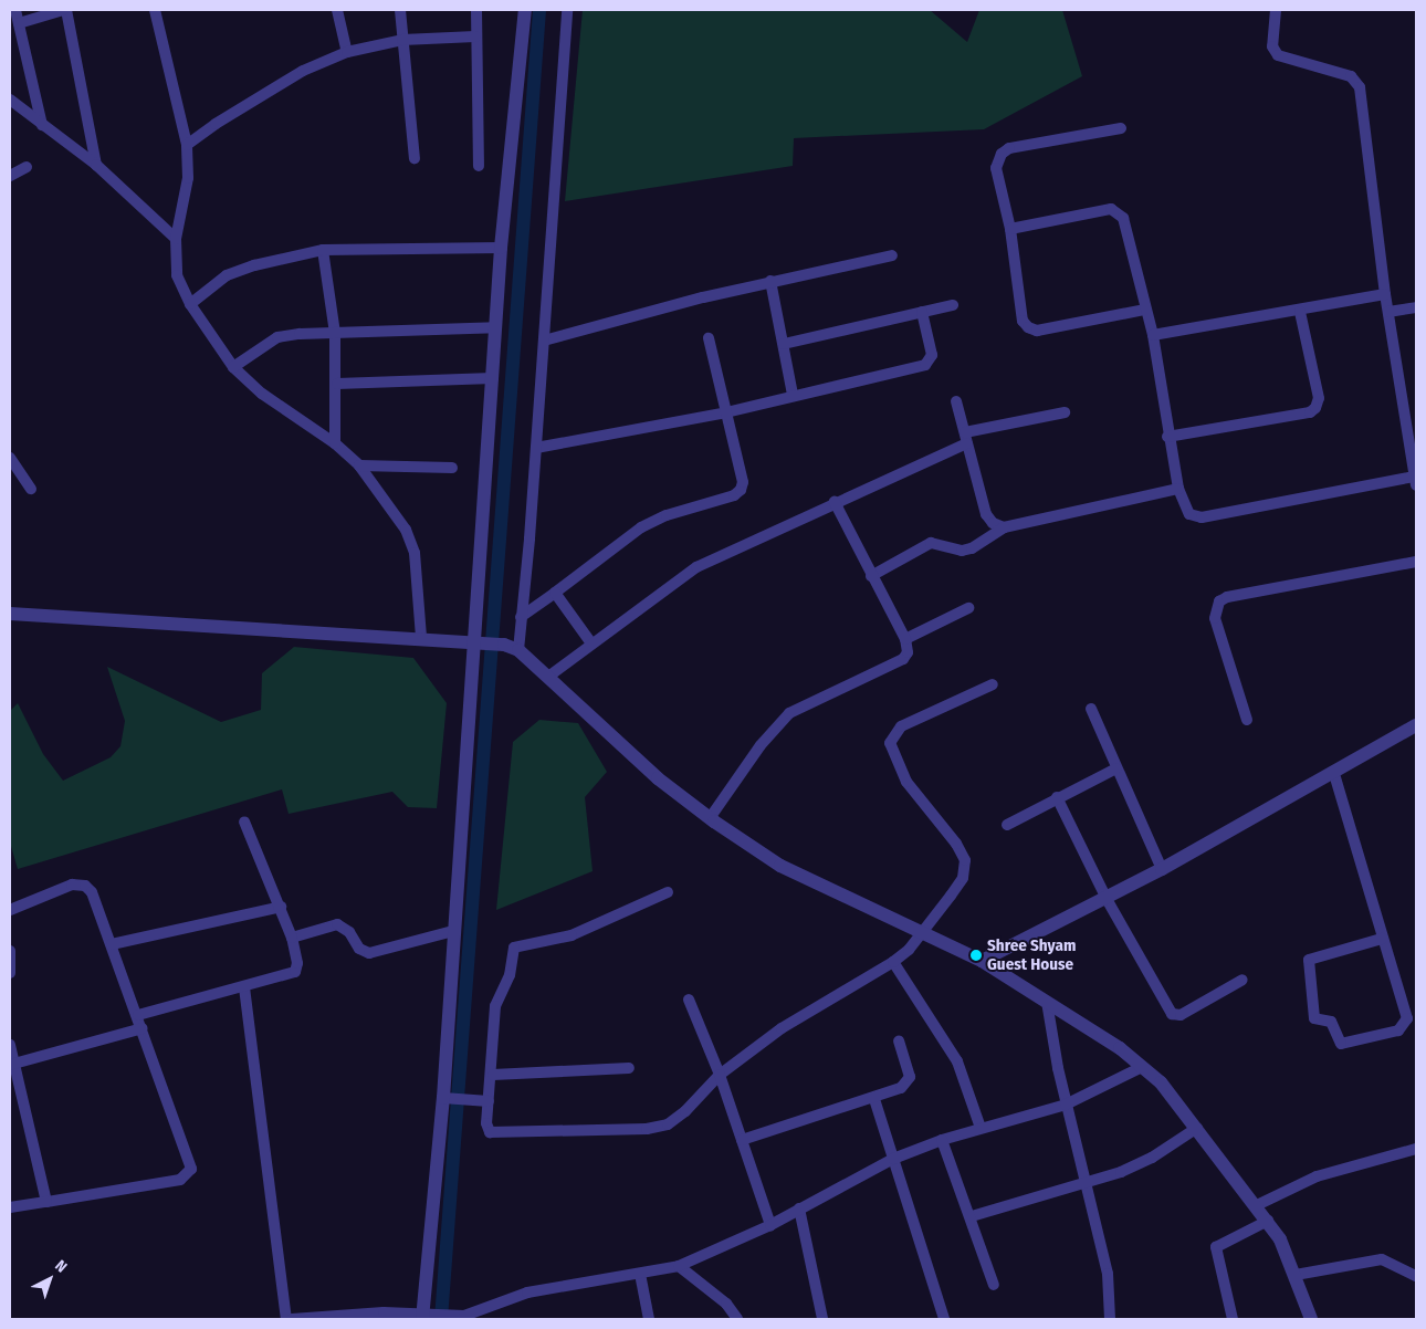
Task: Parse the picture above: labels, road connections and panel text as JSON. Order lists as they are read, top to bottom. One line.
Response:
{"places":["Shree Shyam Guest House"],"north":"top right"}
